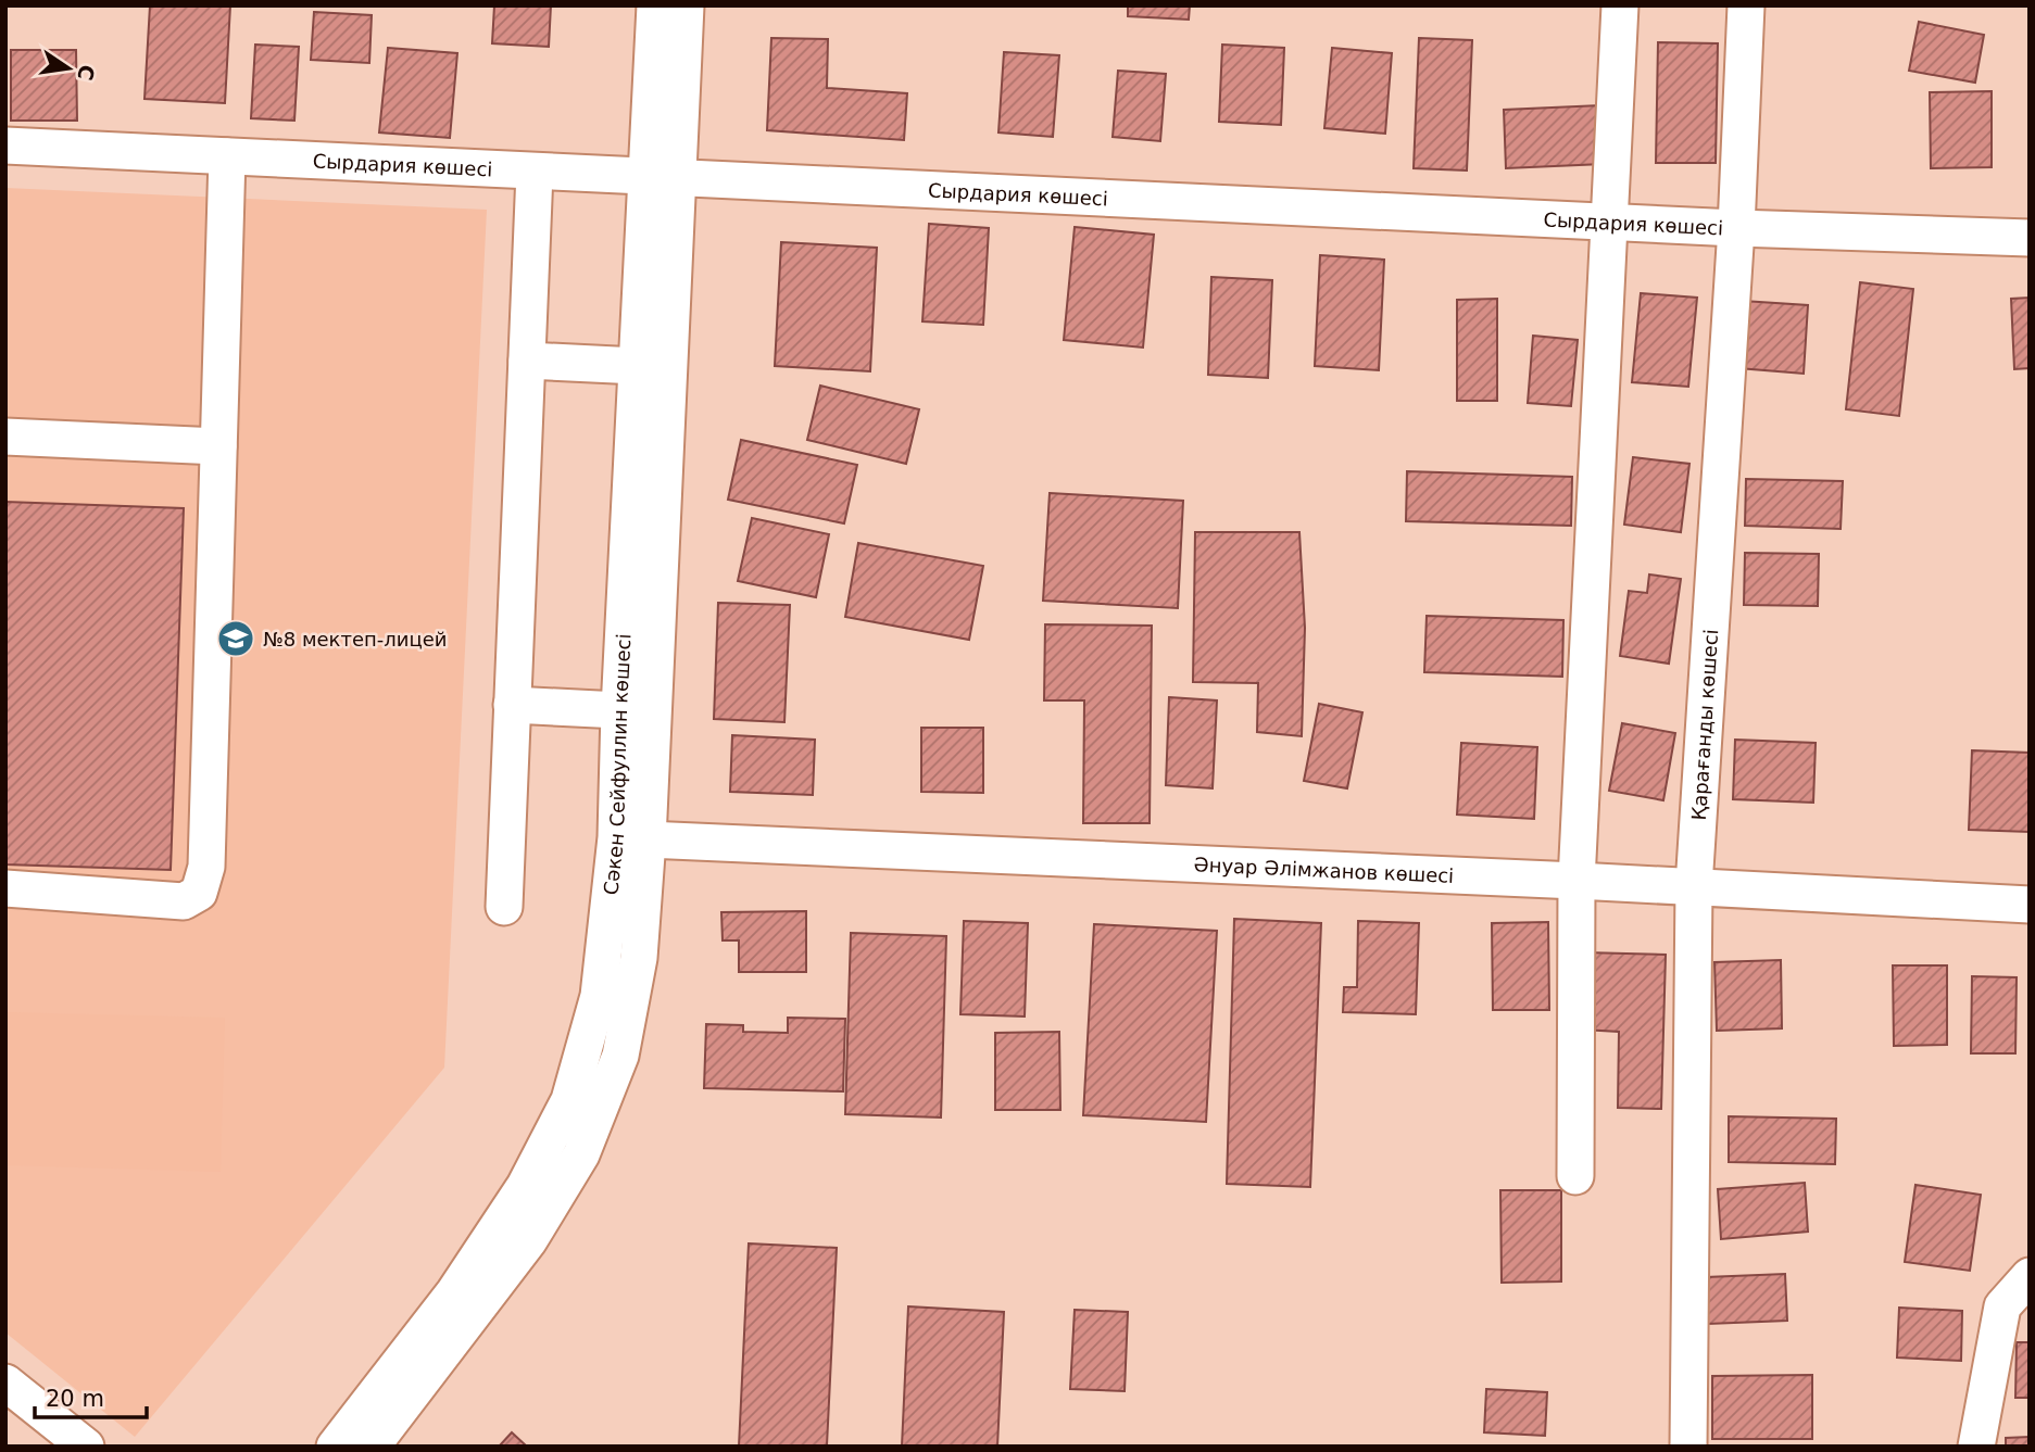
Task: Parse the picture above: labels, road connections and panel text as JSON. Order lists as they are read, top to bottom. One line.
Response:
{"streets":{"street":["Сырдария көшесі","Қарағанды көшесі","Сәкен Сейфуллин көшесі","Әнуар Әлімжанов көшесі"]},"crossings":[["Сырдария көшесі","Қарағанды көшесі"],["Сырдария көшесі","Сәкен Сейфуллин көшесі"],["Қарағанды көшесі","Әнуар Әлімжанов көшесі"],["Сәкен Сейфуллин көшесі","Әнуар Әлімжанов көшесі"]],"places":{"school or university":["№8 мектеп-лицей"]},"scale_bar":"20 m","north":"right"}
